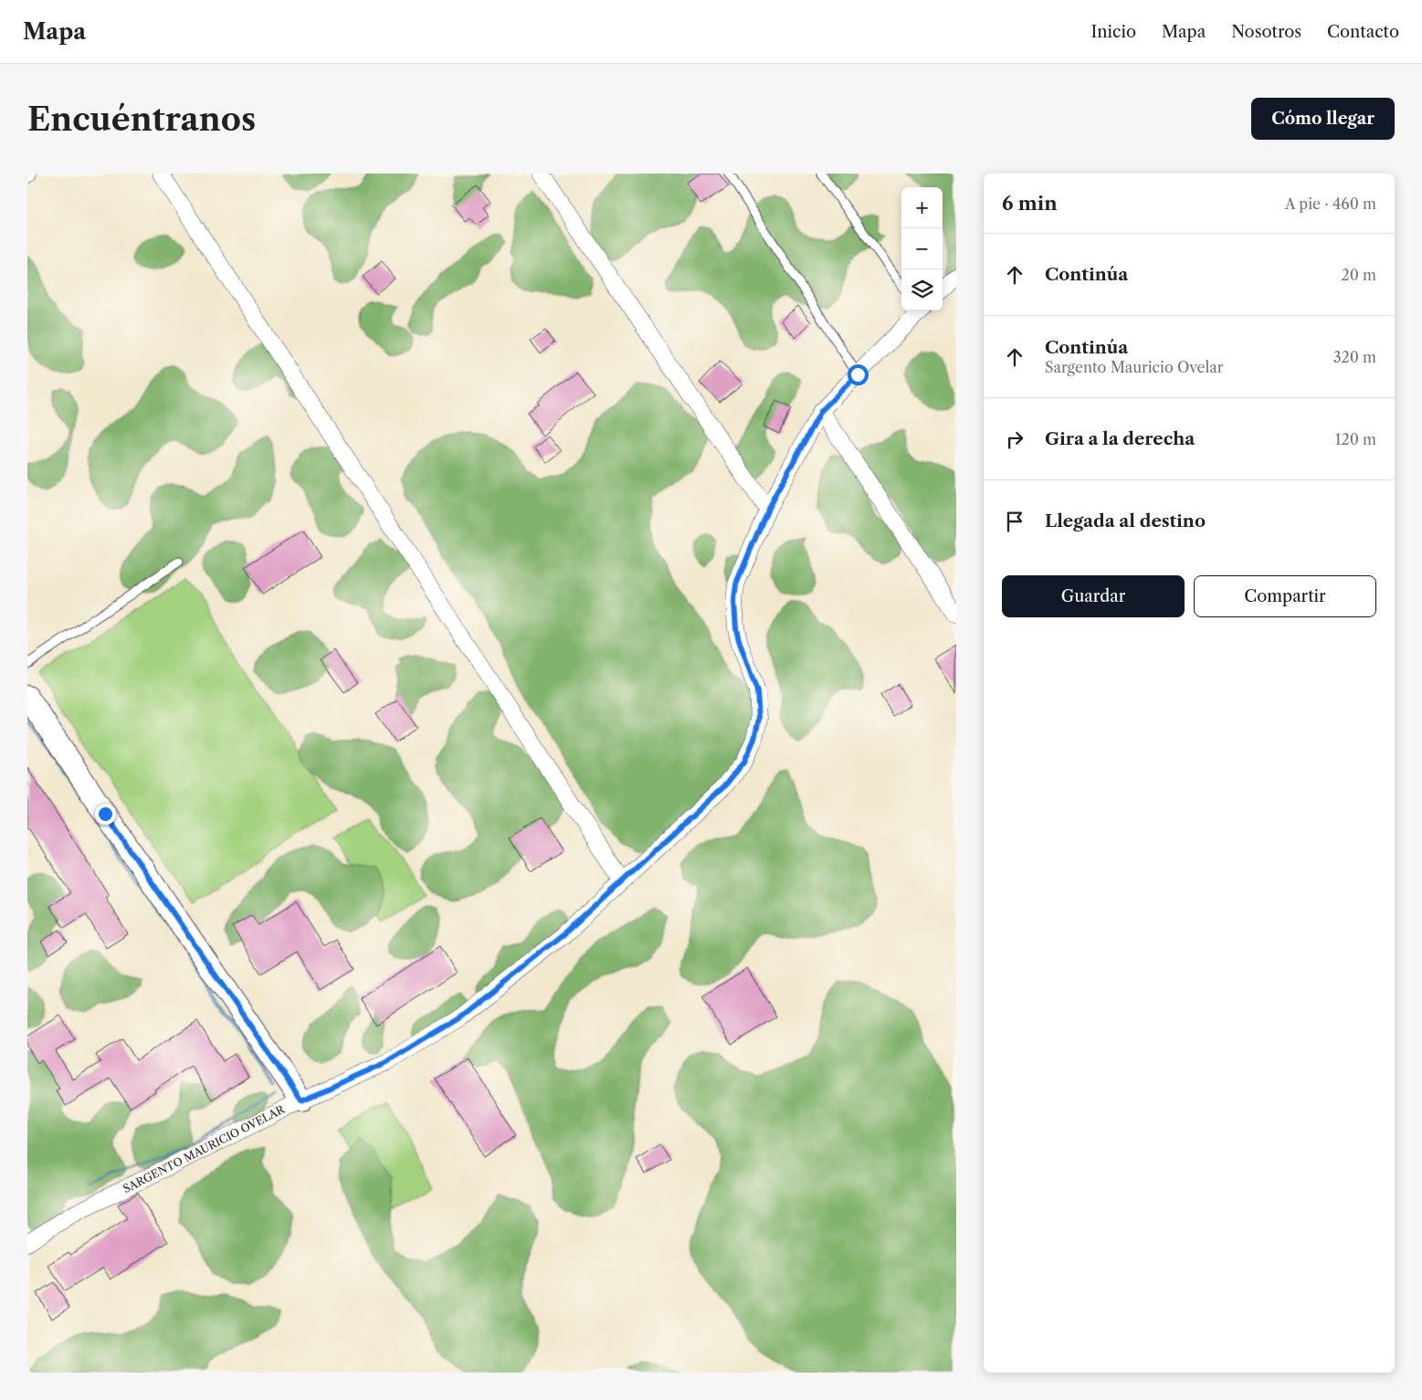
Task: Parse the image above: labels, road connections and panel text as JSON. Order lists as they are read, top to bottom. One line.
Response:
{"streets":{"street":["SARGENTO MAURICIO OVELAR"]},"page":{"header":"Mapa","nav":["Inicio","Mapa","Nosotros","Contacto"],"buttons":["Cómo llegar",["Guardar","Compartir"]],"title":"Encuéntranos","heading":["6 min","A pie · 460 m"],"map_buttons":["+","−"],"list":[["Continúa","20 m"],["Continúa","Sargento Mauricio Ovelar","320 m"],["Gira a la derecha","120 m"],"Llegada al destino"]}}
